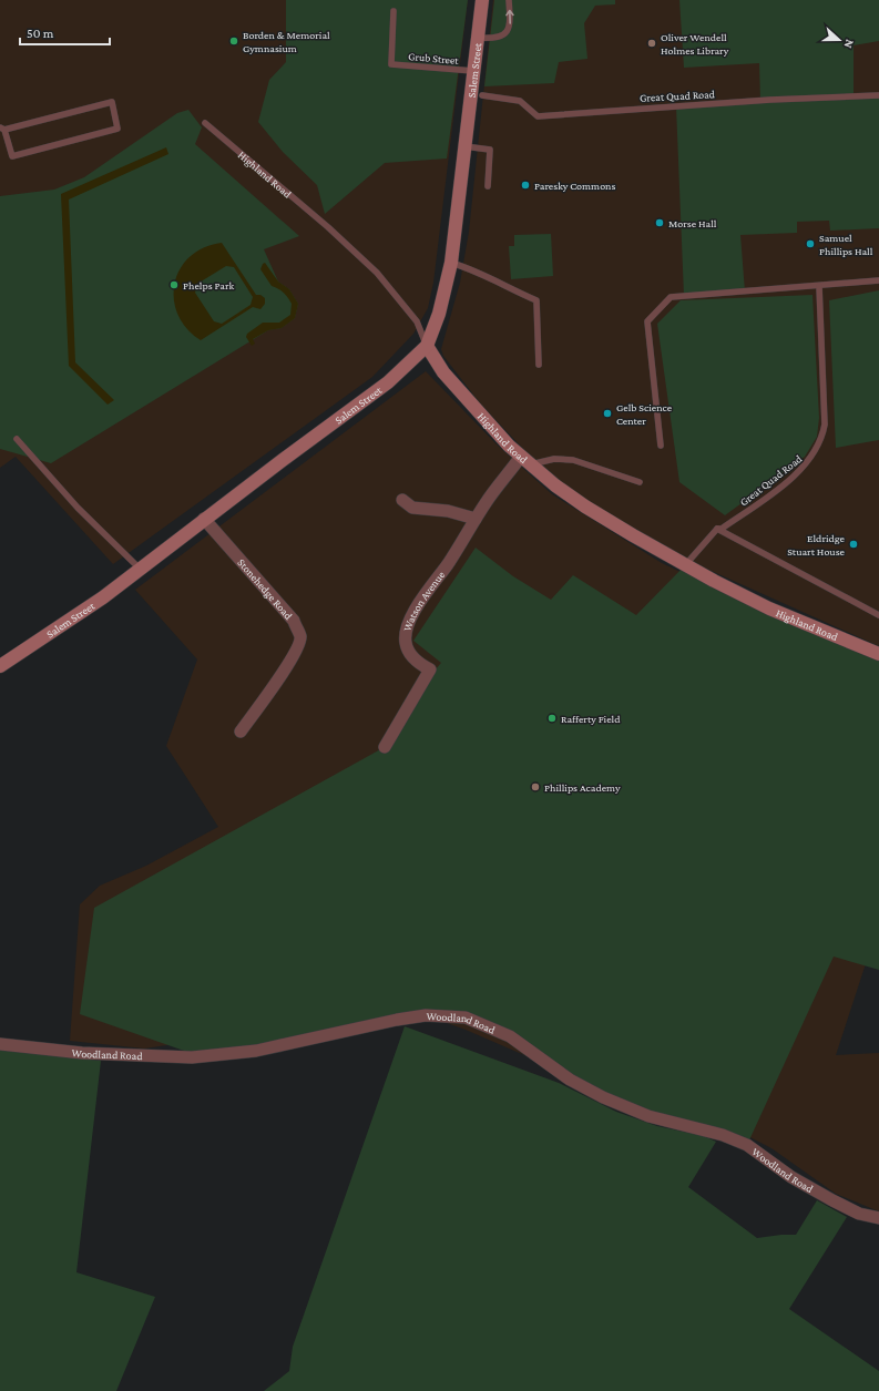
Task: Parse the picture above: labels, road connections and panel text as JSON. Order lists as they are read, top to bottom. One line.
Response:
{"streets":{"street":["Salem Street","Highland Road","Stonehedge Road","Watson Avenue","Woodland Road"],"lane":["Grub Street","Great Quad Road"]},"crossings":[["Grub Street","Salem Street"],["Salem Street","Highland Road"],["Salem Street","Stonehedge Road"],["Great Quad Road","Highland Road"],["Highland Road","Watson Avenue"]],"places":["Borden & Memorial Gymnasium","Oliver Wendell Holmes Library","Paresky Commons","Morse Hall","Samuel Phillips Hall","Phelps Park","Gelb Science Center","Eldridge Stuart House","Rafferty Field","Phillips Academy"],"scale_bar":"50 m","north":"right"}
